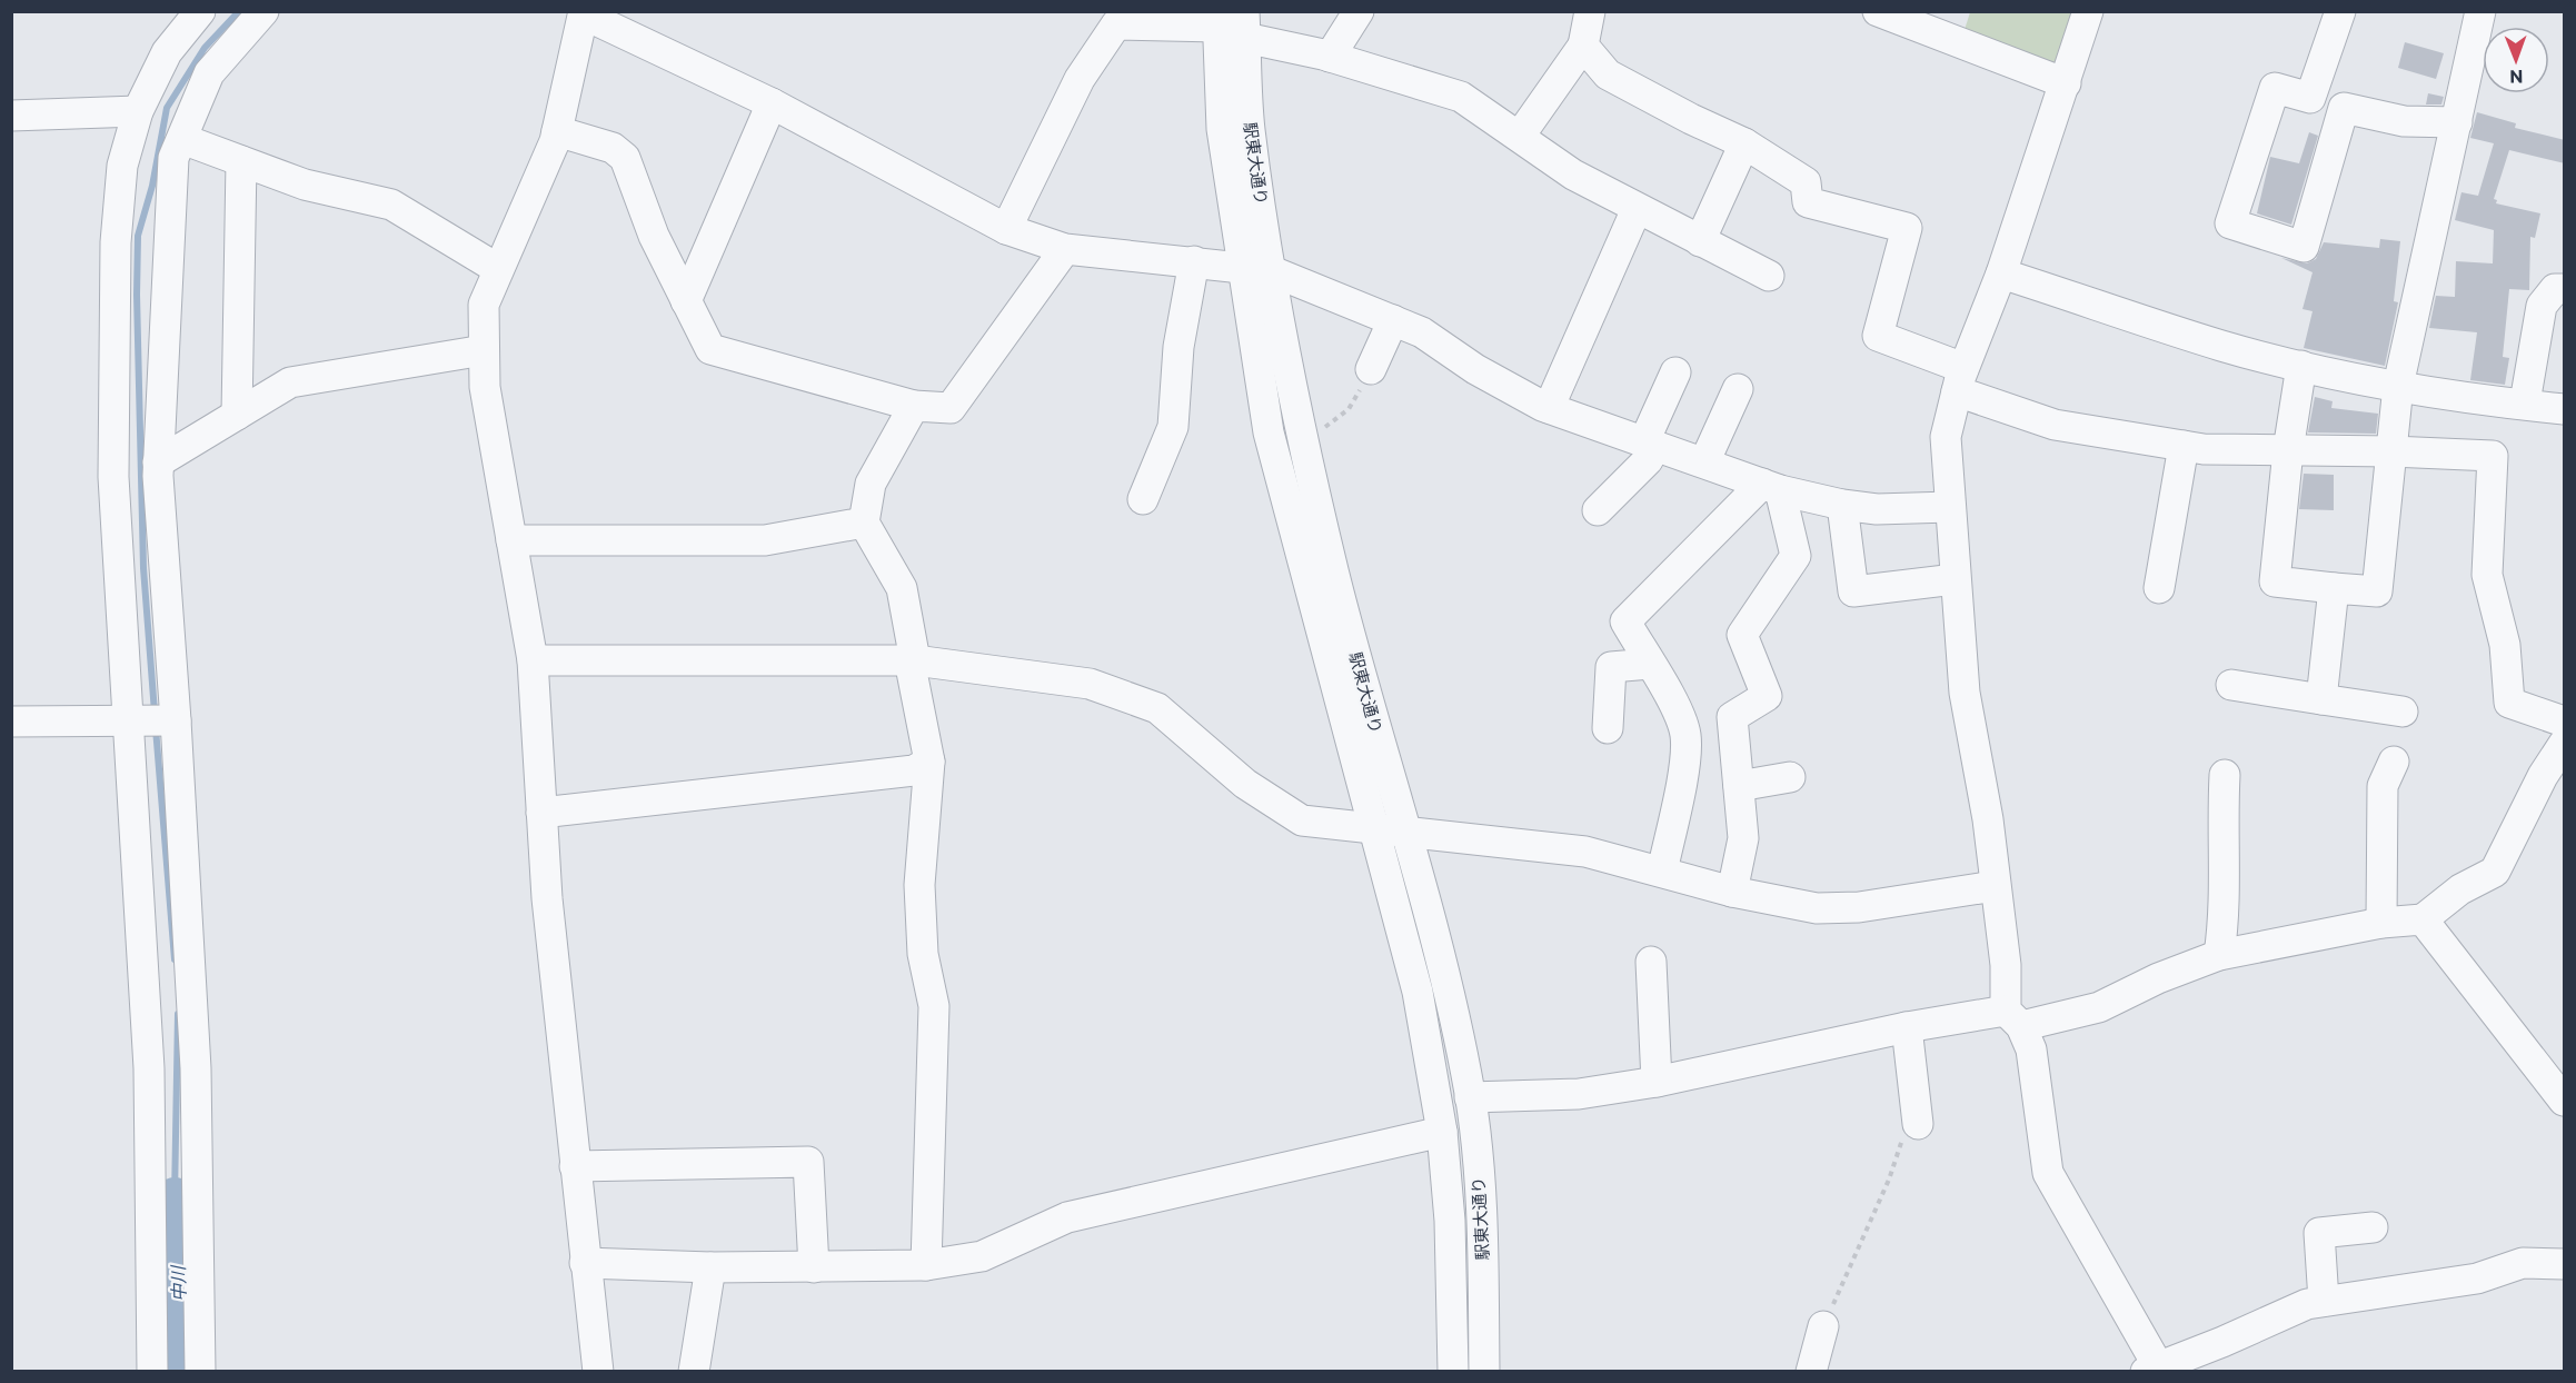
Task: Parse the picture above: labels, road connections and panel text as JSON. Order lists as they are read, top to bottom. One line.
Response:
{"streets":{"street":["駅東大通り"]},"water":["中川"],"north":"bottom"}
